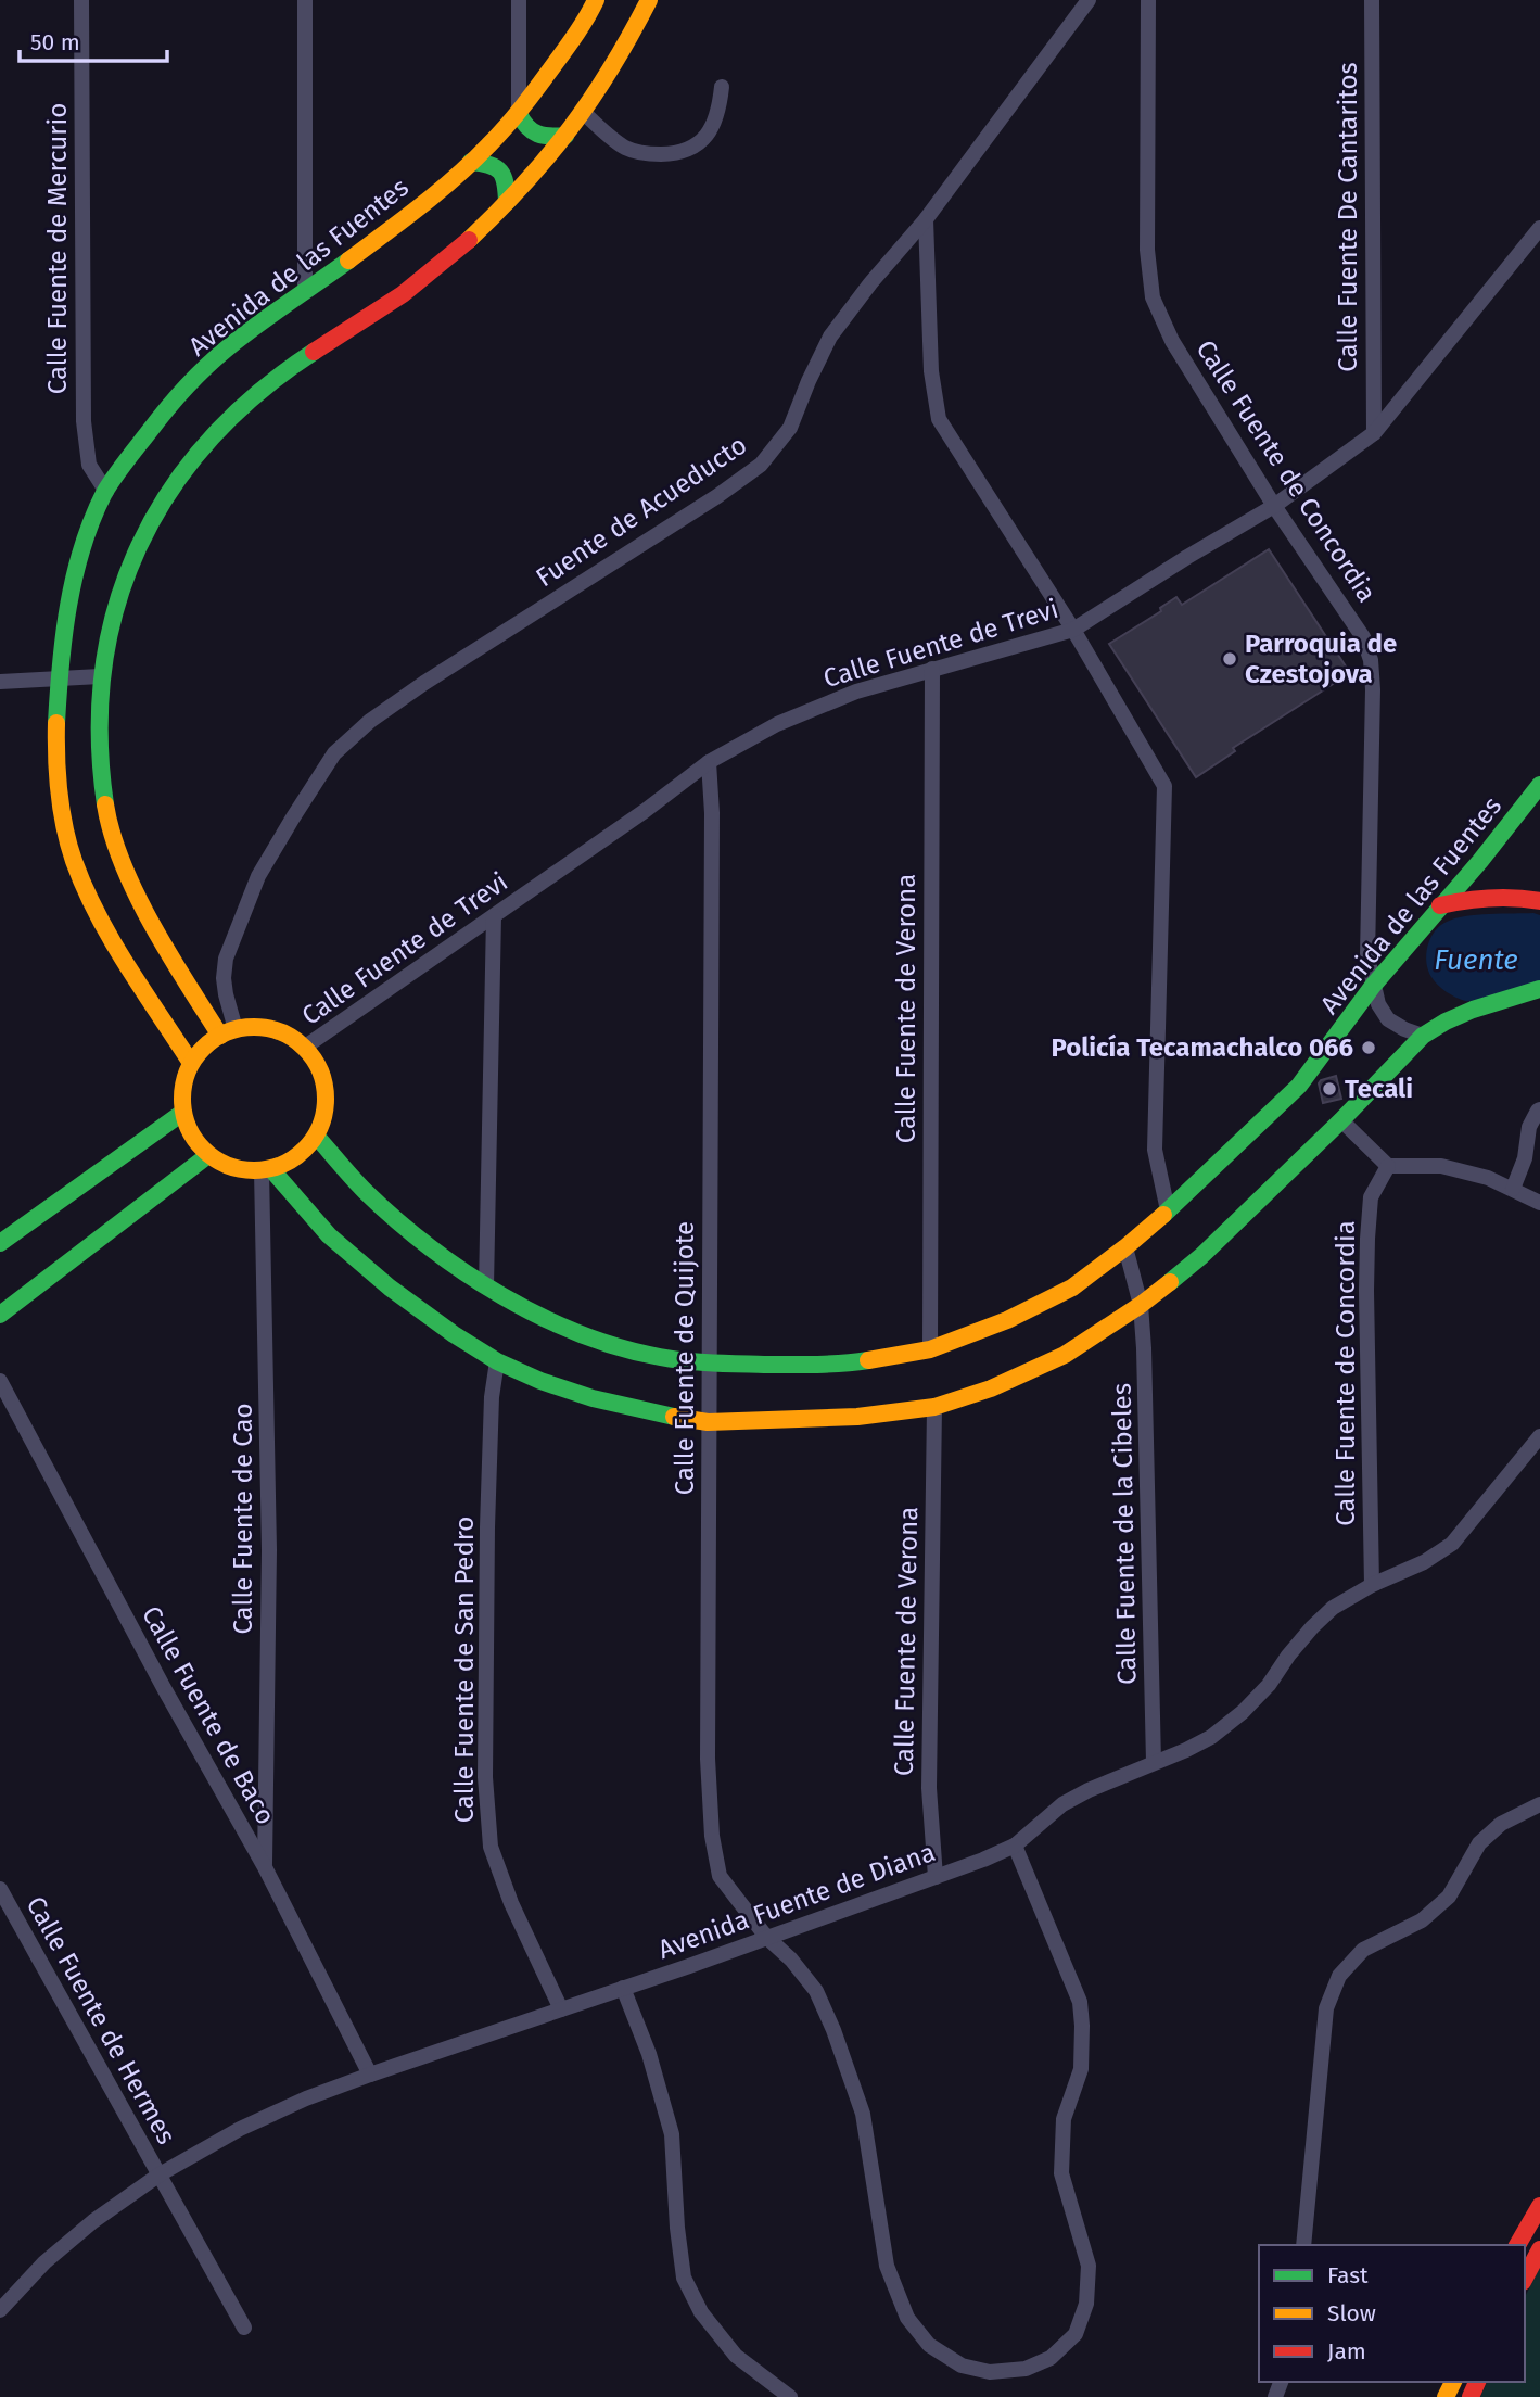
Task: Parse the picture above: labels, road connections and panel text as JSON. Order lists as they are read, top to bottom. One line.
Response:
{"streets":{"main road":["Avenida de las Fuentes"],"street":["Calle Fuente De Cantaritos","Calle Fuente de Mercurio","Calle Fuente de Concordia","Fuente de Acueducto","Calle Fuente de Trevi","Calle Fuente de Verona","Calle Fuente de Quijote","Calle Fuente de Cao","Calle Fuente de la Cibeles","Calle Fuente de San Pedro","Calle Fuente de Baco","Avenida Fuente de Diana","Calle Fuente de Hermes"]},"crossings":[["Calle Fuente De Cantaritos","Calle Fuente de Trevi"],["Calle Fuente de Mercurio","Avenida de las Fuentes"],["Avenida de las Fuentes","Calle Fuente de Concordia"],["Avenida de las Fuentes","Fuente de Acueducto"],["Avenida de las Fuentes","Calle Fuente de Trevi"],["Avenida de las Fuentes","Calle Fuente de Verona"],["Avenida de las Fuentes","Calle Fuente de Quijote"],["Avenida de las Fuentes","Calle Fuente de Cao"],["Avenida de las Fuentes","Calle Fuente de la Cibeles"],["Calle Fuente de Concordia","Calle Fuente de Trevi"],["Calle Fuente de Concordia","Avenida Fuente de Diana"],["Fuente de Acueducto","Calle Fuente de Trevi"],["Fuente de Acueducto","Calle Fuente de Cao"],["Calle Fuente de Trevi","Calle Fuente de Verona"],["Calle Fuente de Trevi","Calle Fuente de Quijote"],["Calle Fuente de Trevi","Calle Fuente de Cao"],["Calle Fuente de Verona","Avenida Fuente de Diana"],["Calle Fuente de Quijote","Avenida Fuente de Diana"],["Calle Fuente de Cao","Calle Fuente de Baco"],["Calle Fuente de la Cibeles","Avenida Fuente de Diana"],["Calle Fuente de San Pedro","Avenida Fuente de Diana"],["Calle Fuente de Baco","Avenida Fuente de Diana"],["Avenida Fuente de Diana","Calle Fuente de Hermes"]],"water":["Fuente"],"places":["Parroquia de Czestojova","Policía Tecamachalco 066","Tecali"],"legend":["Fast","Slow","Jam"],"scale_bar":"50 m"}
